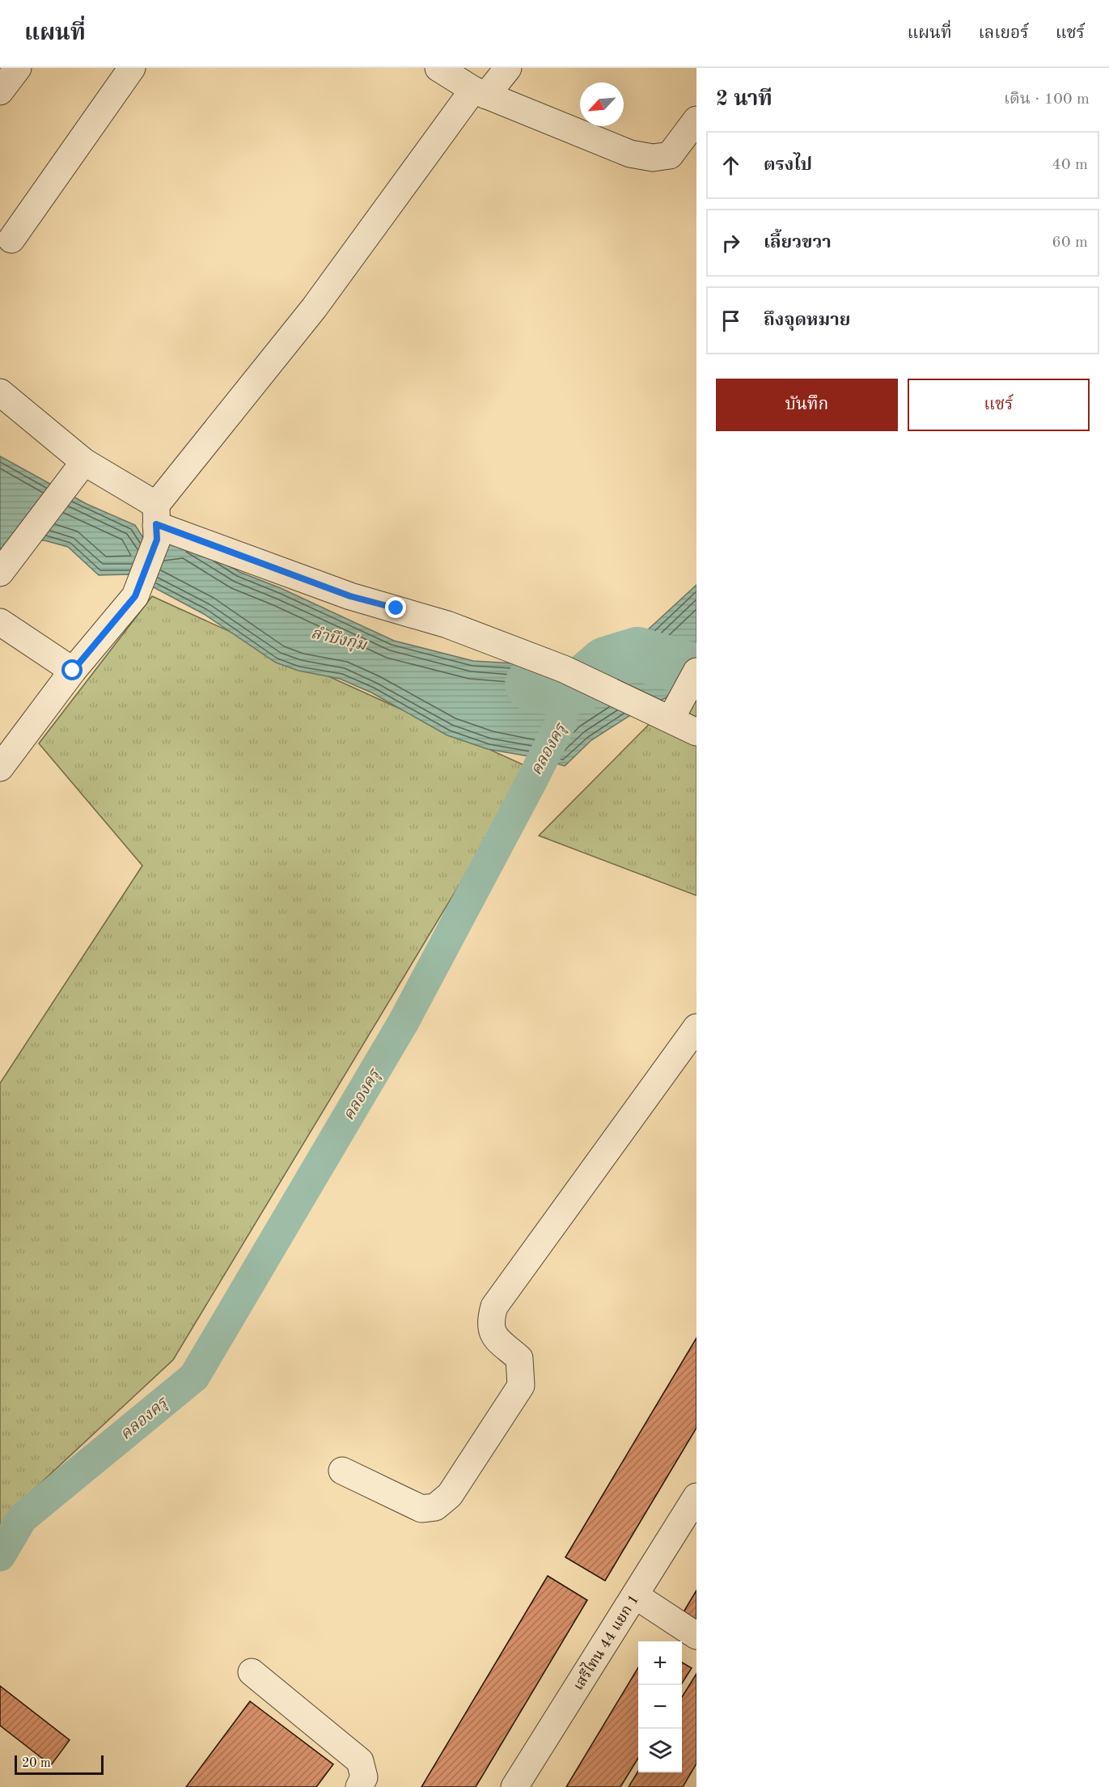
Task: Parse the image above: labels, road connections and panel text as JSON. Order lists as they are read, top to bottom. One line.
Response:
{"streets":{"street":["เสรีไทน 44 แยก 1"]},"water":["ลำบึงกุ่ม","คลองครุ"],"scale_bar":"20 m","north":"bottom left","page":{"header":"แผนที่","nav":["แผนที่","เลเยอร์","แชร์"],"heading":["2 นาที","เดิน · 100 m"],"list":[["ตรงไป","40 m"],["เลี้ยวขวา","60 m"],"ถึงจุดหมาย"],"buttons":["บันทึก","แชร์"],"map_buttons":["+","−"],"scale":"20 m"}}
